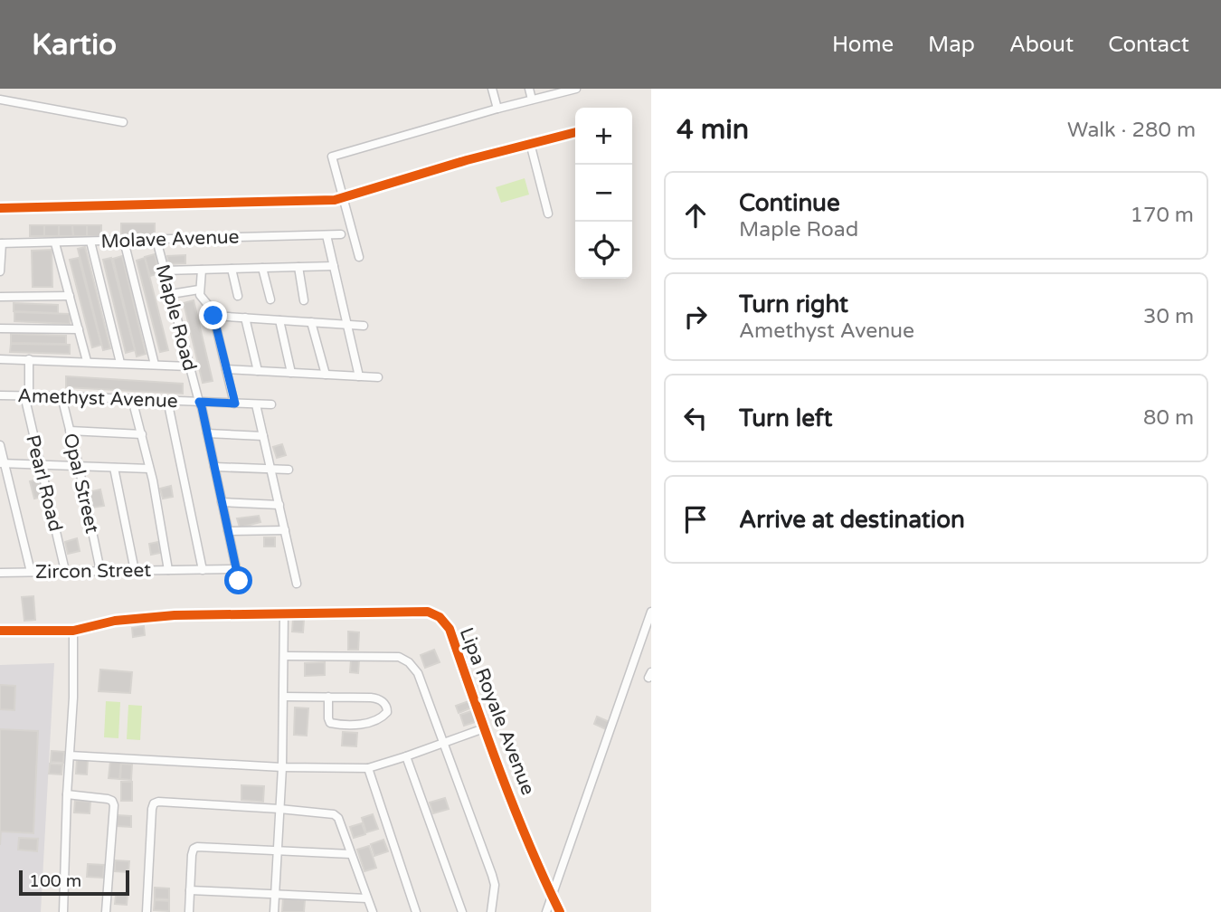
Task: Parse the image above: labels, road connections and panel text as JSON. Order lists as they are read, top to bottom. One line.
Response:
{"streets":{"street":["Molave Avenue","Maple Road","Amethyst Avenue","Pearl Road","Opal Street","Zircon Street","Lipa Royale Avenue"]},"crossings":[["Molave Avenue","Maple Road"],["Maple Road","Amethyst Avenue"],["Maple Road","Zircon Street"],["Amethyst Avenue","Pearl Road"],["Amethyst Avenue","Opal Street"],["Pearl Road","Zircon Street"],["Opal Street","Zircon Street"]],"scale_bar":"100 m","page":{"header":"Kartio","nav":["Home","Map","About","Contact"],"heading":["4 min","Walk · 280 m"],"map_buttons":["+","−"],"list":[["Continue","Maple Road","170 m"],["Turn right","Amethyst Avenue","30 m"],["Turn left","80 m"],"Arrive at destination"],"scale":"100 m"}}
